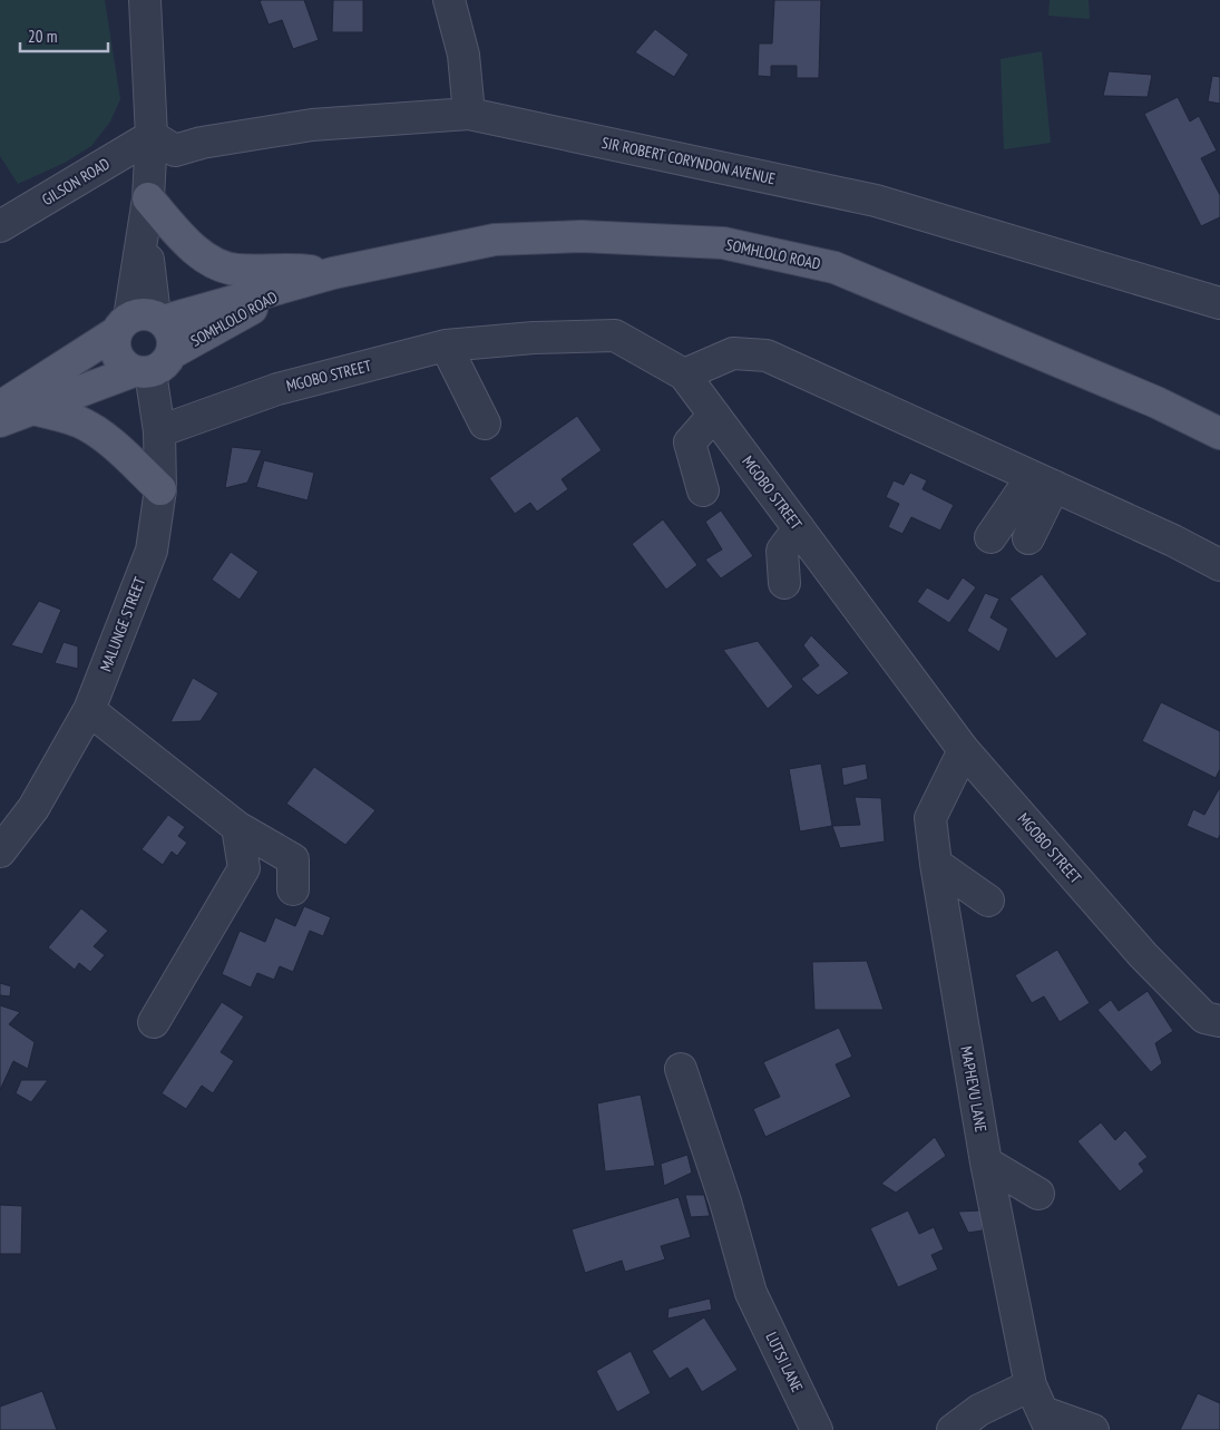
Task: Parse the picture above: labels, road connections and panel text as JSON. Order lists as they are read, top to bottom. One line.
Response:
{"streets":{"main road":["SOMHLOLO ROAD"],"street":["SIR ROBERT CORYNDON AVENUE","GILSON ROAD","MGOBO STREET","MALUNGE STREET","MAPHEVU LANE","LUTSI LANE"]},"crossings":[["SIR ROBERT CORYNDON AVENUE","GILSON ROAD"],["SOMHLOLO ROAD","MALUNGE STREET"],["MGOBO STREET","MALUNGE STREET"],["MGOBO STREET","MAPHEVU LANE"]],"scale_bar":"20 m"}
